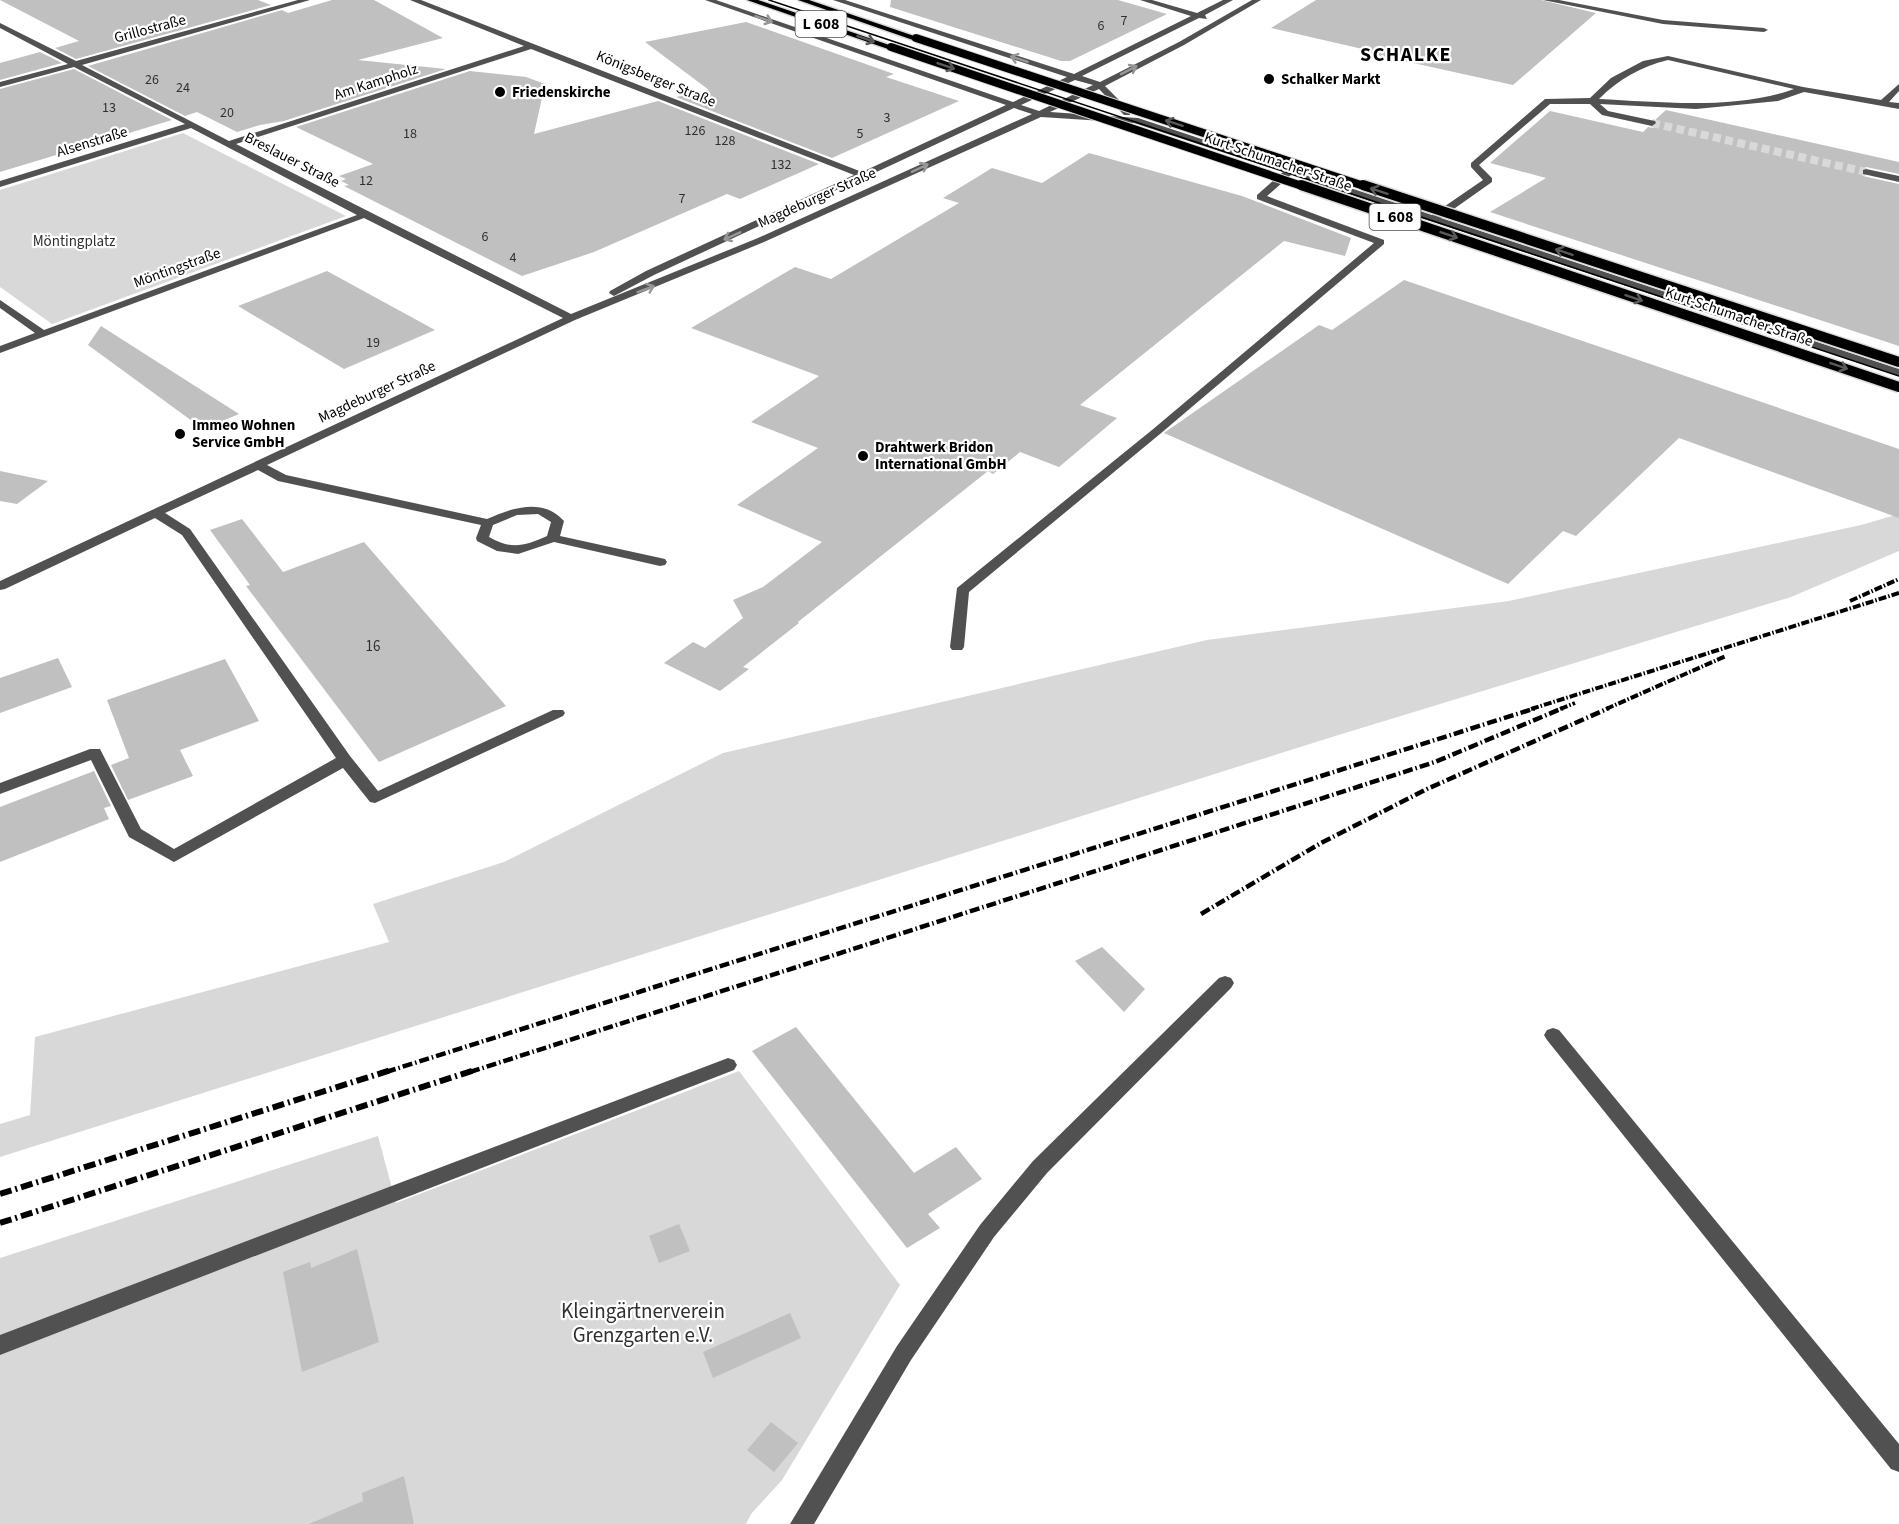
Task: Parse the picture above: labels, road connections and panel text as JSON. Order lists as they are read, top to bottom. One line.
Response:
{"streets":{"main road":["L 608","Kurt-Schumacher-Straße"],"street":["Grillostraße","Königsberger Straße","Am Kampholz","Alsenstraße","Breslauer Straße","Magdeburger Straße","Möntingstraße"]},"crossings":[["Grillostraße","Breslauer Straße"],["Königsberger Straße","Am Kampholz"],["Königsberger Straße","Magdeburger Straße"],["Am Kampholz","Breslauer Straße"],["Alsenstraße","Breslauer Straße"],["Breslauer Straße","Magdeburger Straße"],["Breslauer Straße","Möntingstraße"]],"districts":["SCHALKE"],"parks":["Möntingplatz","Kleingärtnerverein Grenzgarten e.V."],"places":["Schalker Markt","Friedenskirche","Immeo Wohnen Service GmbH","Drahtwerk Bridon International GmbH"],"house_numbers":["7","6","26","24","13","20","3","126","18","5","128","132","12","7","6","4","19","16"]}
